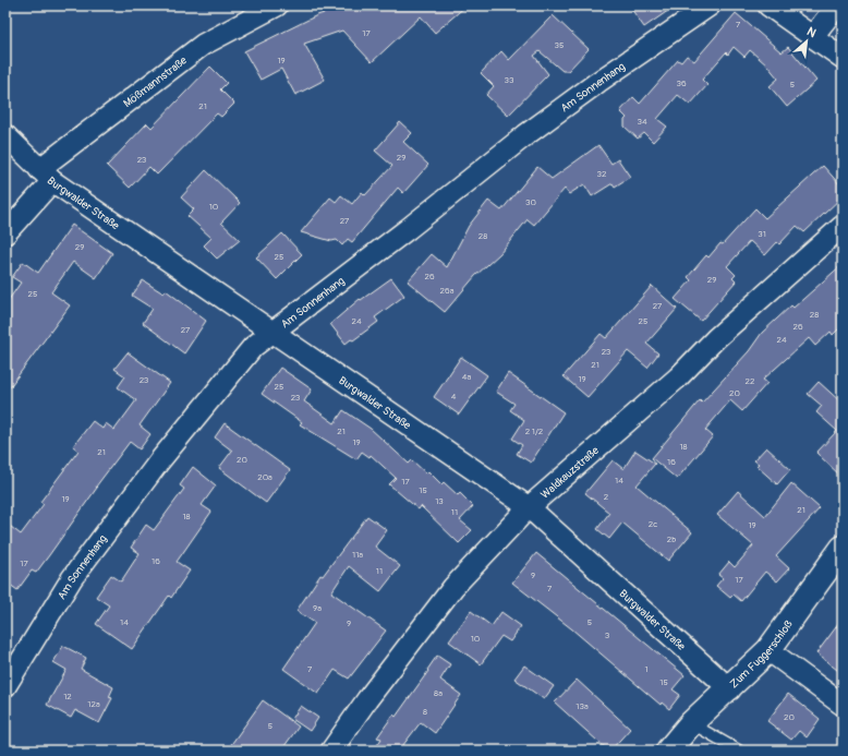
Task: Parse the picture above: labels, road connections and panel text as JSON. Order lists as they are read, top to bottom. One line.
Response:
{"streets":{"street":["Mößmannstraße","Am Sonnenhang","Burgwalder Straße","Waldkauzstraße","Zum Fuggerschloß"]},"crossings":[["Mößmannstraße","Burgwalder Straße"],["Am Sonnenhang","Burgwalder Straße"],["Burgwalder Straße","Waldkauzstraße"],["Burgwalder Straße","Zum Fuggerschloß"]],"house_numbers":["7","17","35","19","33","36","5","21","34","29","23","32","30","10","27","31","28","29","25","26","29","26a","25","27","28","24","25","26","27","24","23","21","4a","19","23","22","25","20","4","23","21","2 1/2","19","18","21","20","16","20a","14","17","15","2","19","13","21","11","18","2c","19","2b","11a","16","17","11","9","17","7","9a","14","5","9","3","10","7","1","15","8a","12","12a","13a","8","20","5"],"north":"top right"}
